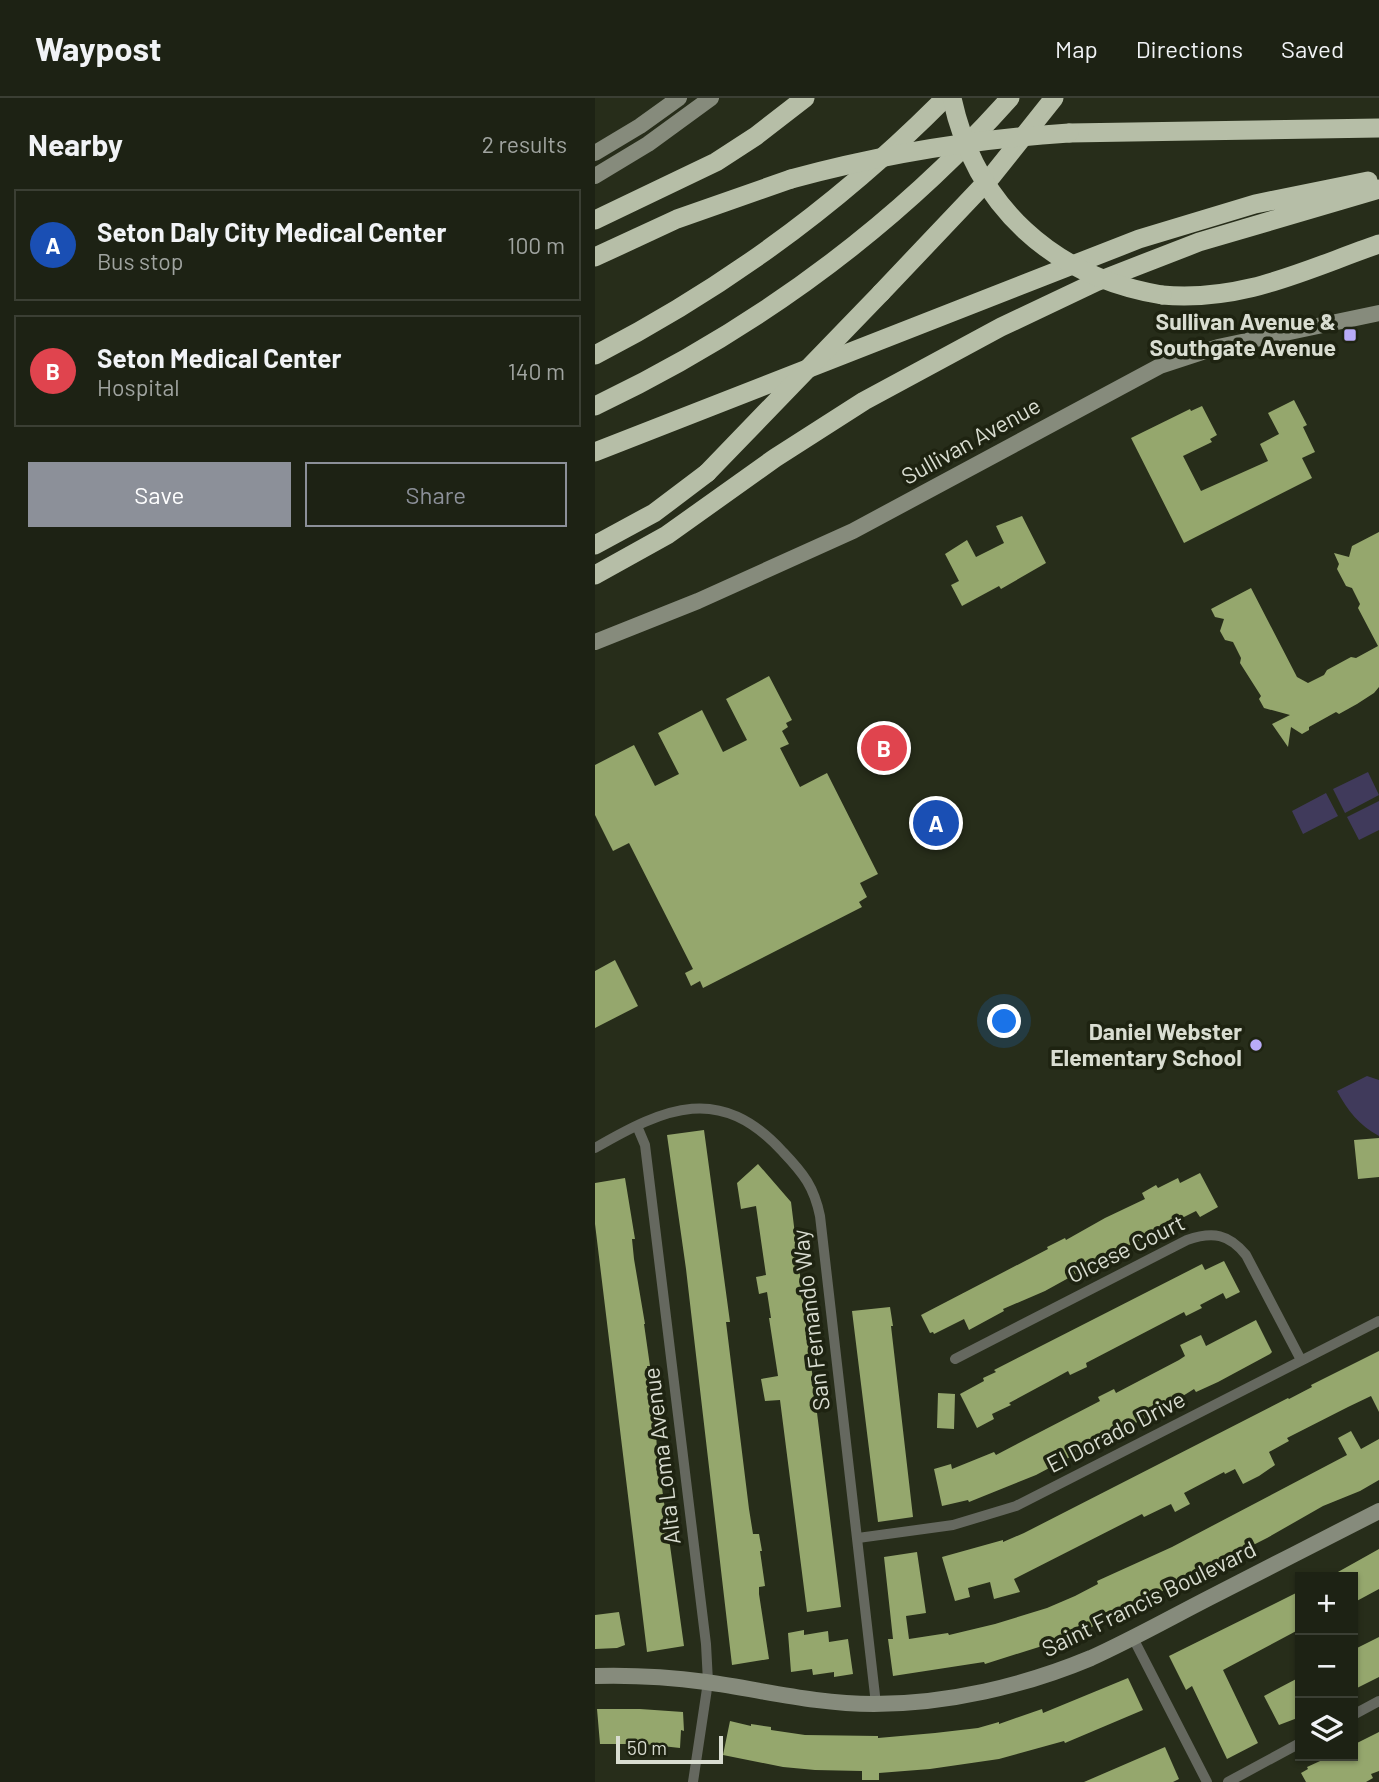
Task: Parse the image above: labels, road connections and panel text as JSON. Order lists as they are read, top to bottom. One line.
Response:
{"streets":{"street":["Sullivan Avenue","Olcese Court","San Fernando Way","El Dorado Drive","Alta Loma Avenue","Saint Francis Boulevard"]},"crossings":[["Olcese Court","El Dorado Drive"],["San Fernando Way","El Dorado Drive"],["San Fernando Way","Alta Loma Avenue"],["San Fernando Way","Saint Francis Boulevard"],["Alta Loma Avenue","Saint Francis Boulevard"]],"places":{"transit":["Sullivan Avenue & Southgate Avenue"],"other":["Daniel Webster Elementary School"]},"scale_bar":"50 m","page":{"header":"Waypost","nav":["Map","Directions","Saved"],"heading":["Nearby","2 results"],"list":[{"mark":"A","name":"Seton Daly City Medical Center","note":"Bus stop","value":"100 m"},{"mark":"B","name":"Seton Medical Center","note":"Hospital","value":"140 m"}],"buttons":["Save","Share"],"pins":["B","A"],"map_buttons":["+","−"],"scale":"50 m"}}
